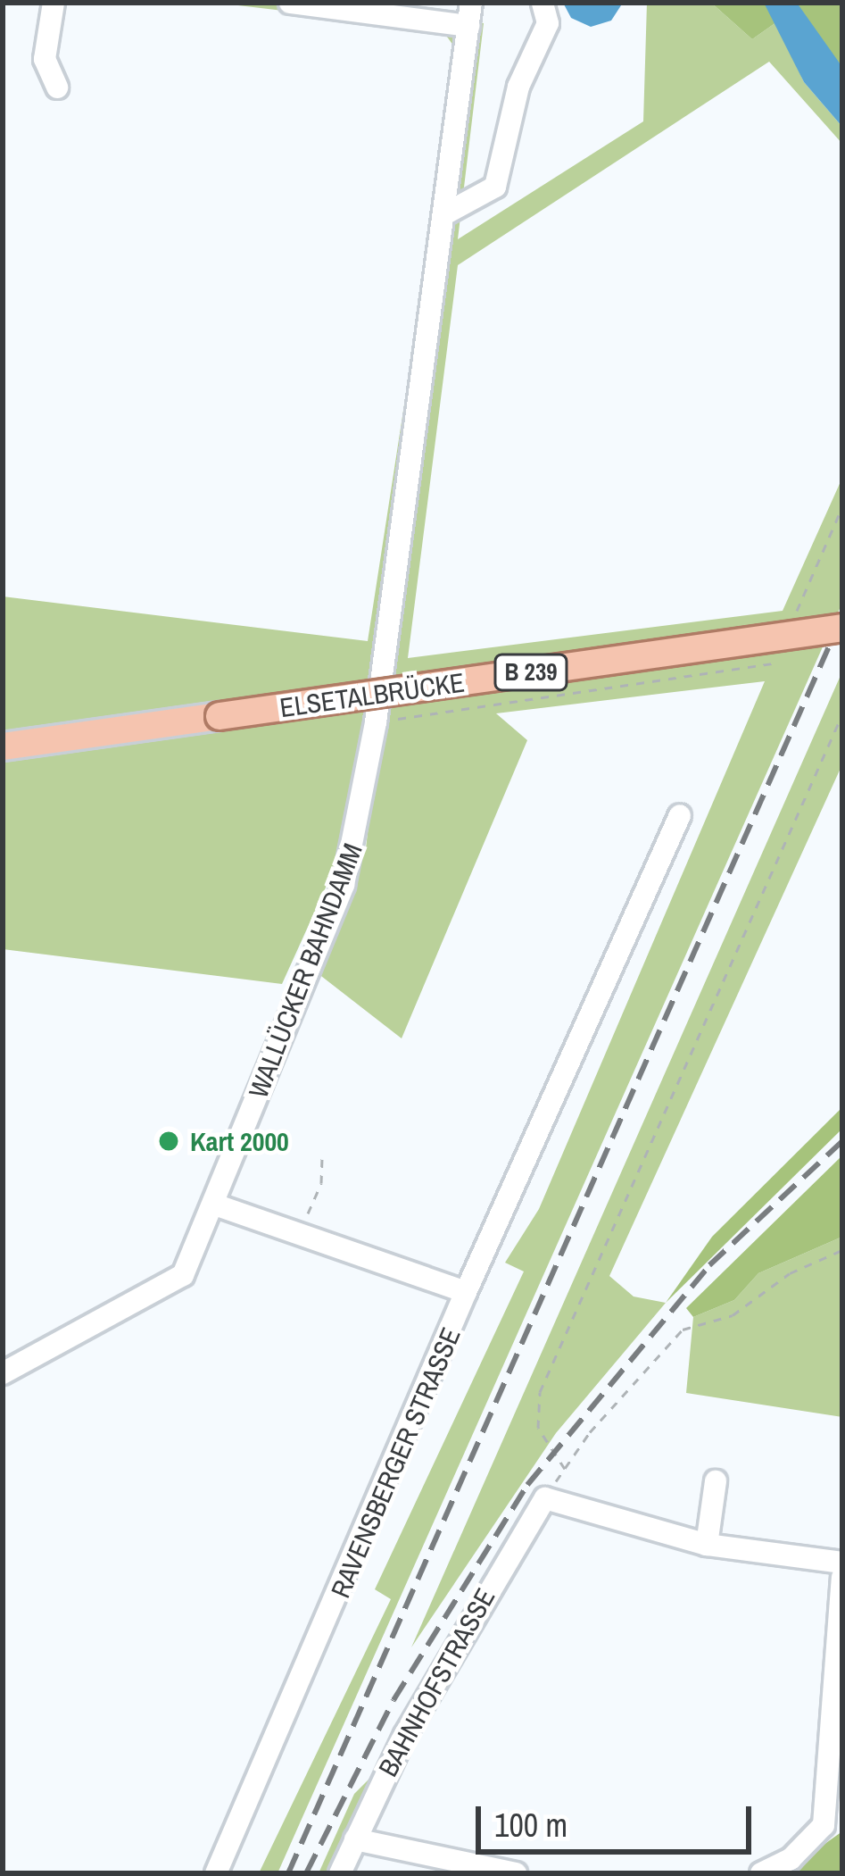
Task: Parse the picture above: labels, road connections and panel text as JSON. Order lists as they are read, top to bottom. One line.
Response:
{"streets":{"main road":["B 239","ELSETALBRÜCKE"],"street":["WALLÜCKER BAHNDAMM","RAVENSBERGER STRASSE","BAHNHOFSTRASSE"]},"crossings":[["WALLÜCKER BAHNDAMM","RAVENSBERGER STRASSE"]],"places":["Kart 2000"],"scale_bar":"100 m"}
